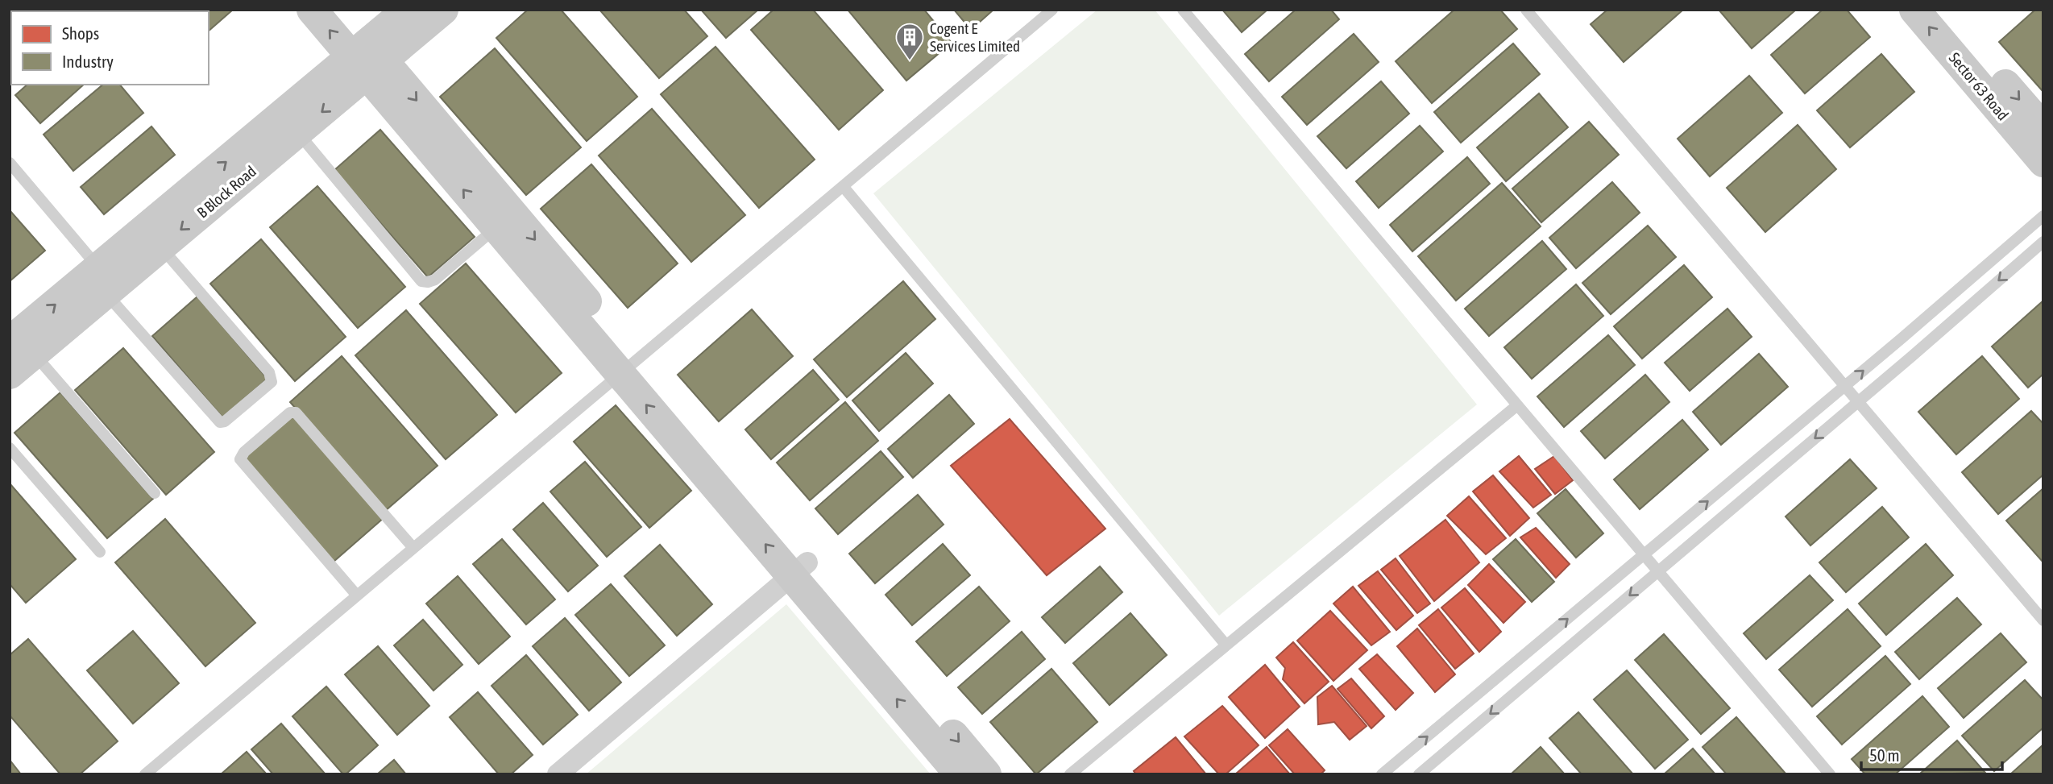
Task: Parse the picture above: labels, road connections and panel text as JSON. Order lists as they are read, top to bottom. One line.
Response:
{"streets":{"street":["Sector 63 Road","B Block Road"]},"places":{"building":["Cogent E Services Limited"]},"legend":["Shops","Industry"],"scale_bar":"50 m"}
